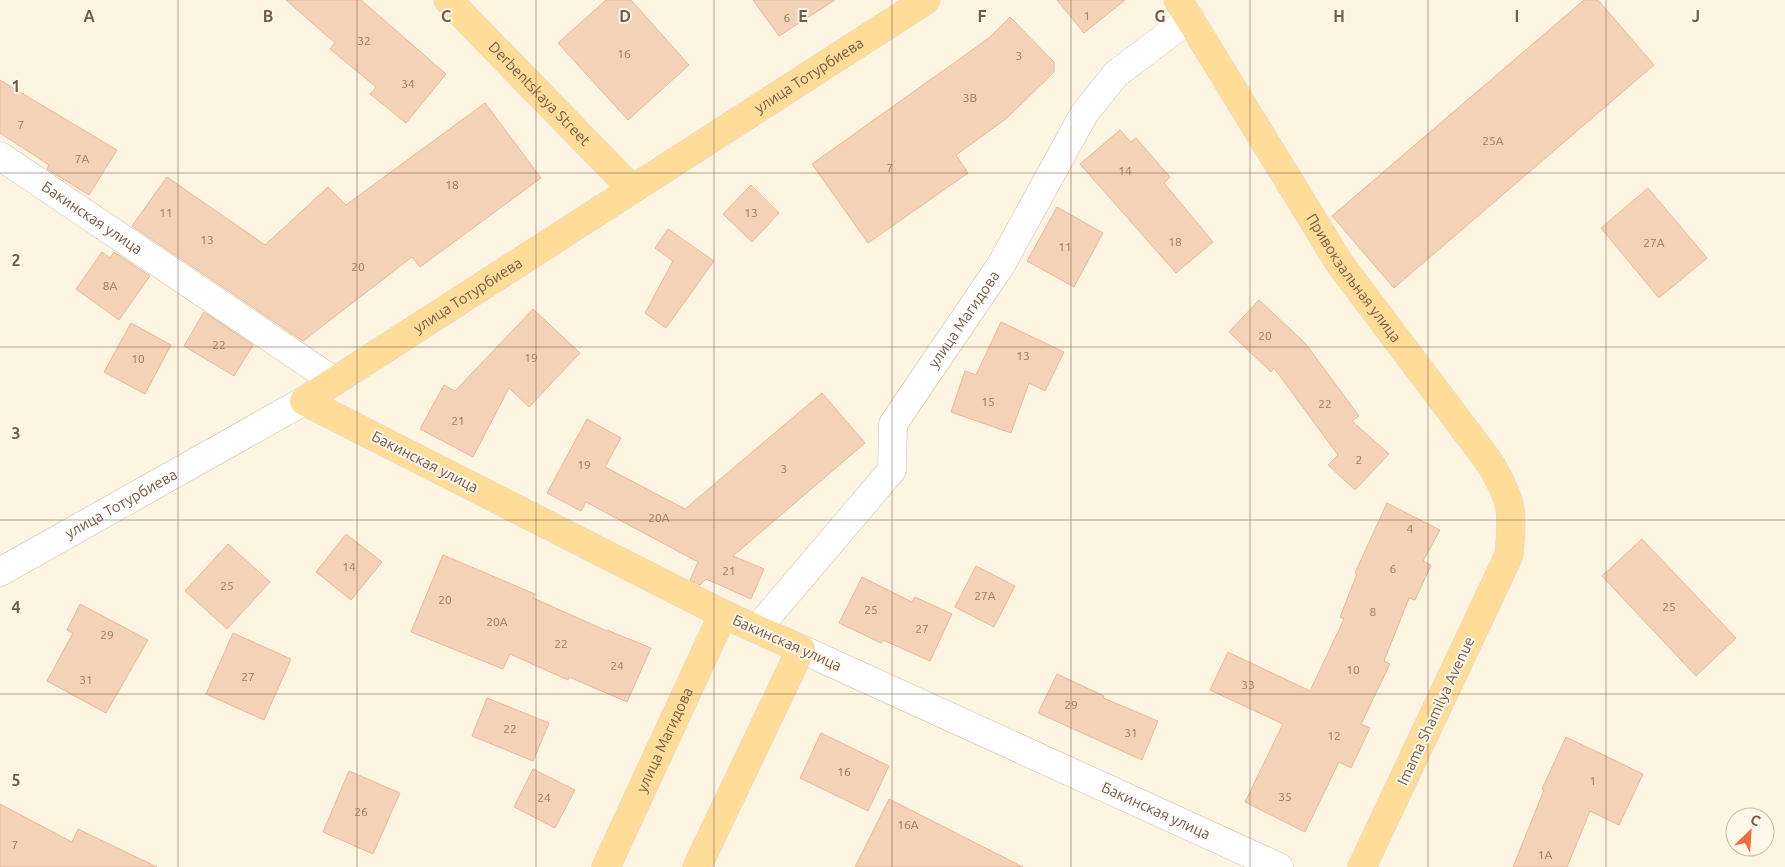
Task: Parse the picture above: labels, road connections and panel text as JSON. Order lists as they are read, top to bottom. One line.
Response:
{"streets":{"main road":["улица Тотурбиева","Derbentskaya Street","Бакинская улица","Привокзальная улица","улица Магидова","Imama Shamilya Avenue"]},"crossings":[["улица Тотурбиева","Derbentskaya Street"],["улица Тотурбиева","Бакинская улица"],["Бакинская улица","улица Магидова"],["Привокзальная улица","улица Магидова"],["Привокзальная улица","Imama Shamilya Avenue"]],"house_numbers":["1","6","32","16","3","34","3В","7","25А","7А","7","14","18","11","13","13","18","27А","11","20","8А","20","22","13","19","10","15","22","21","2","19","3","20А","4","14","6","21","25","27А","20","25","25","8","20А","27","29","22","24","10","27","31","33","29","22","31","12","16","1","35","24","26","16А","7","1А"],"north":"top right","grid":{"columns":["A","B","C","D","E","F","G","H","I","J"],"rows":["1","2","3","4","5"]}}
